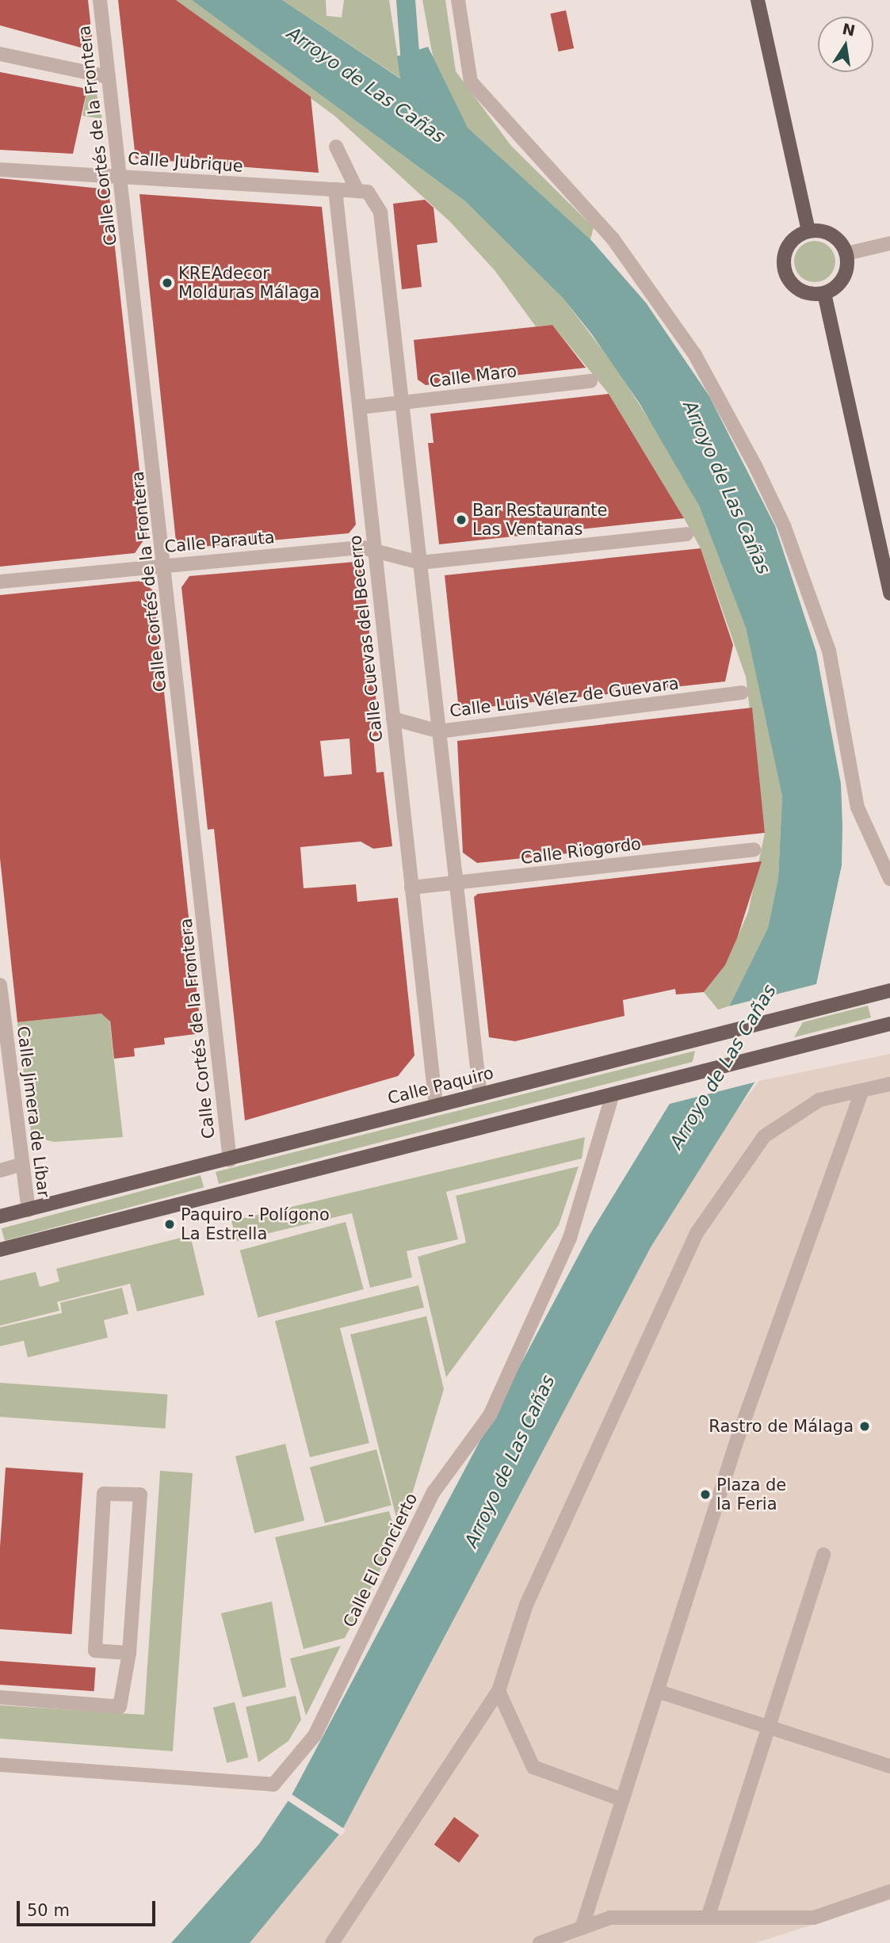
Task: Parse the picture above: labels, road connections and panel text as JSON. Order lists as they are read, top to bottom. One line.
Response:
{"streets":{"main road":["Calle Paquiro"],"street":["Calle Cortés de la Frontera","Calle Jubrique","Calle Maro","Calle Parauta","Calle Cuevas del Becerro","Calle Luis Vélez de Guevara","Calle Riogordo","Calle Jimera de Líbar","Calle El Concierto"]},"crossings":[["Calle Cortés de la Frontera","Calle Jubrique"],["Calle Cortés de la Frontera","Calle Parauta"],["Calle Cortés de la Frontera","Calle Paquiro"],["Calle Jubrique","Calle Cuevas del Becerro"],["Calle Maro","Calle Cuevas del Becerro"],["Calle Parauta","Calle Cuevas del Becerro"],["Calle Cuevas del Becerro","Calle Luis Vélez de Guevara"],["Calle Cuevas del Becerro","Calle Riogordo"],["Calle Cuevas del Becerro","Calle Paquiro"],["Calle Paquiro","Calle Jimera de Líbar"]],"water":["Arroyo de Las Cañas"],"places":["KREAdecor Molduras Málaga","Bar Restaurante Las Ventanas","Paquiro - Polígono La Estrella","Rastro de Málaga","Plaza de la Feria"],"scale_bar":"50 m","north":"top"}
